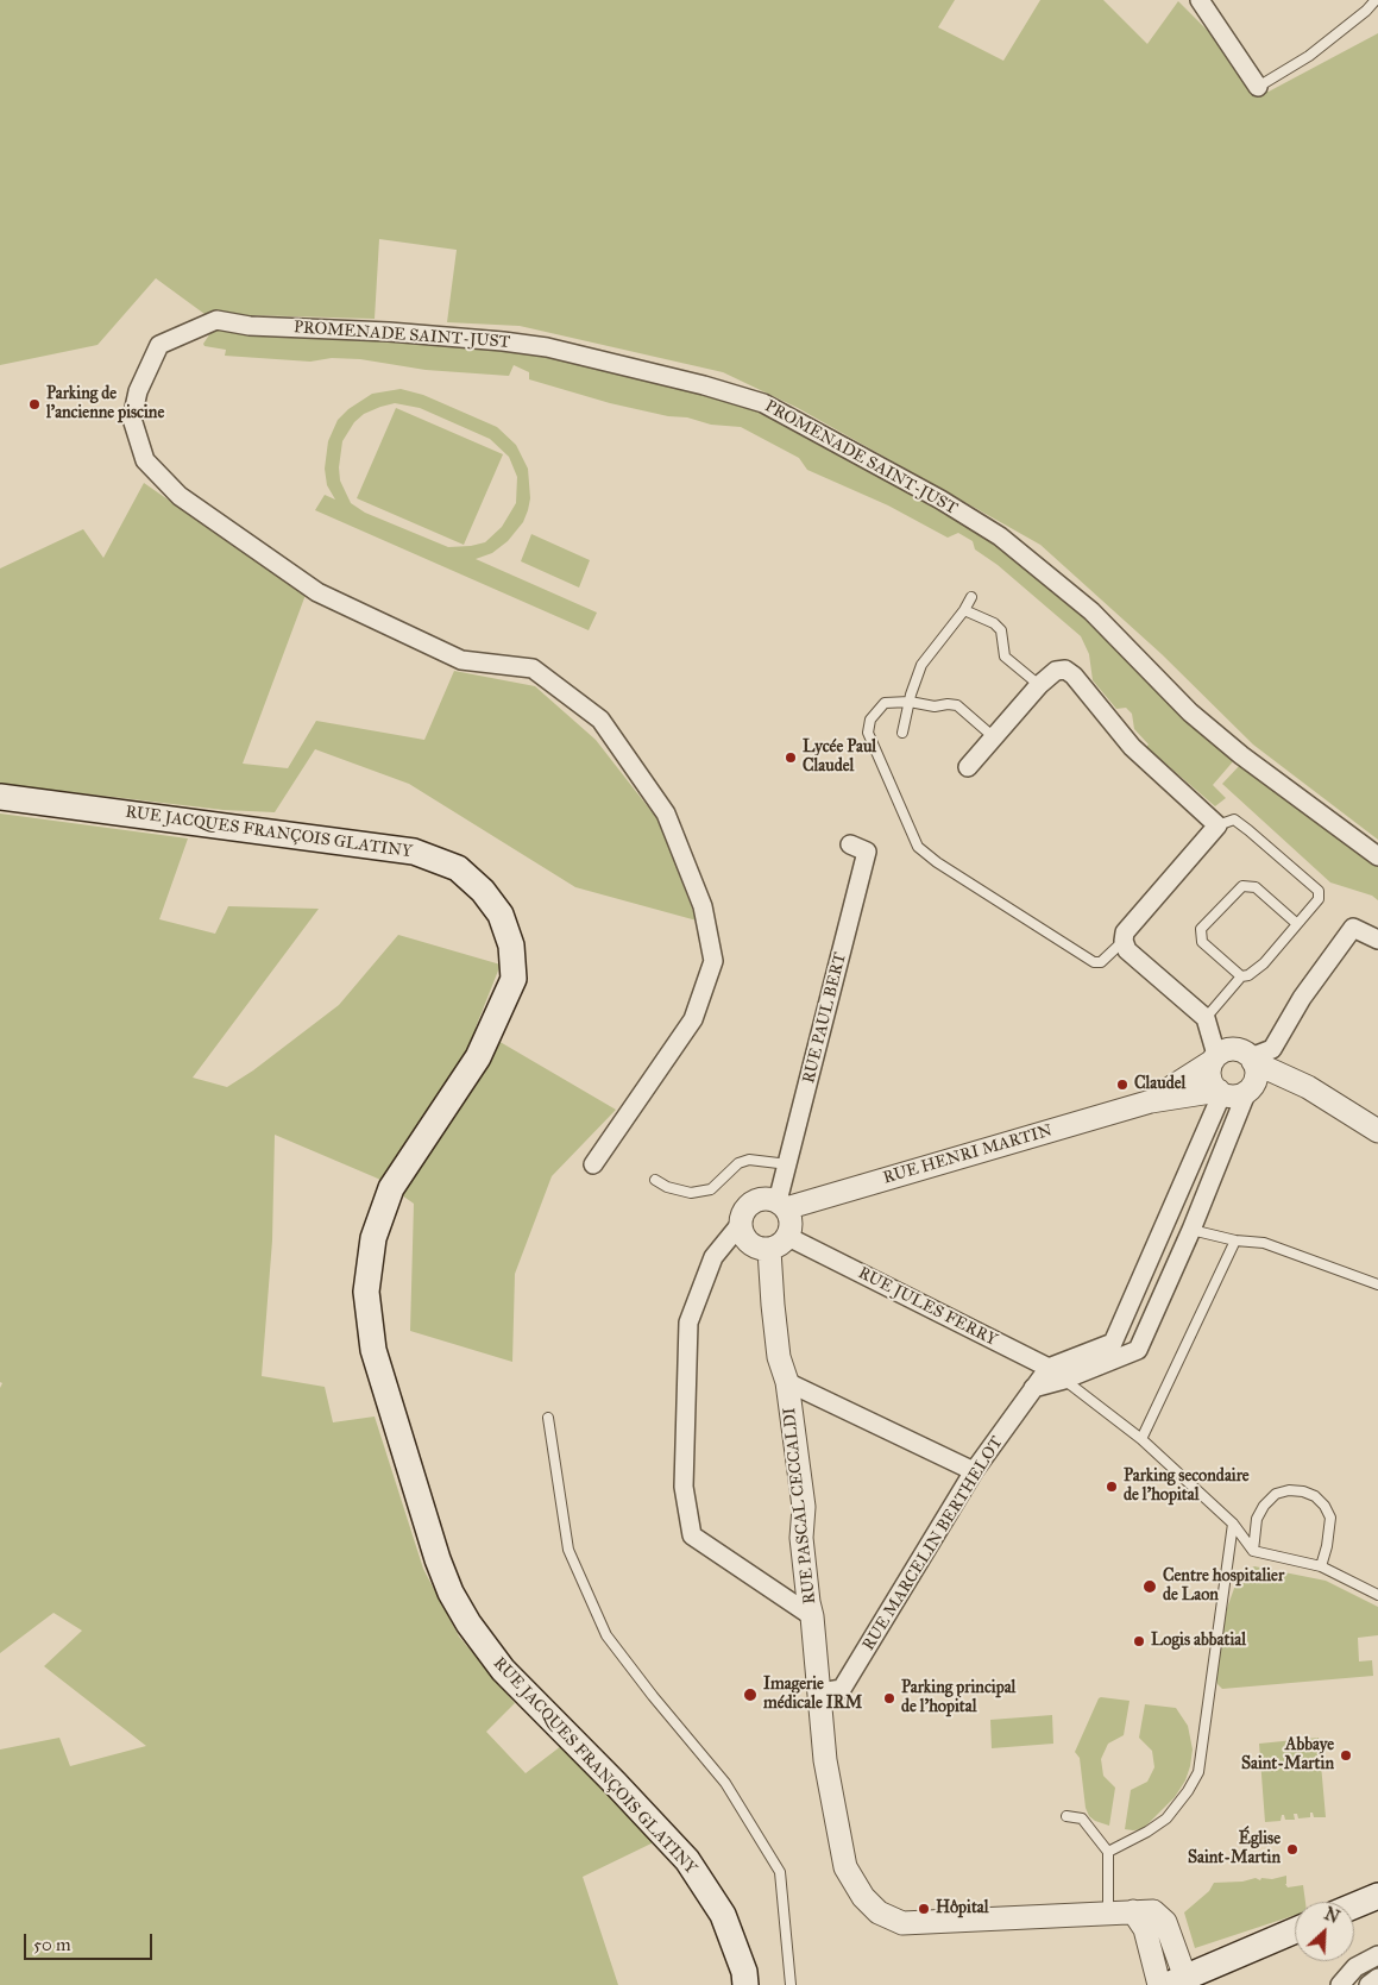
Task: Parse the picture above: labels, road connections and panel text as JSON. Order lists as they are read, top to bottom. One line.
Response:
{"streets":{"main road":["RUE JACQUES FRANÇOIS GLATINY"],"street":["PROMENADE SAINT-JUST","RUE PAUL BERT","RUE HENRI MARTIN","RUE JULES FERRY","RUE PASCAL CECCALDI","RUE MARCELIN BERTHELOT"]},"crossings":[["RUE PAUL BERT","RUE HENRI MARTIN"],["RUE PAUL BERT","RUE JULES FERRY"],["RUE PAUL BERT","RUE PASCAL CECCALDI"],["RUE HENRI MARTIN","RUE JULES FERRY"],["RUE HENRI MARTIN","RUE PASCAL CECCALDI"],["RUE JULES FERRY","RUE PASCAL CECCALDI"],["RUE JULES FERRY","RUE MARCELIN BERTHELOT"],["RUE PASCAL CECCALDI","RUE MARCELIN BERTHELOT"]],"places":["Parking de l'ancienne piscine","Lycée Paul Claudel","Claudel","Parking secondaire de l'hopital","Centre hospitalier de Laon","Logis abbatial","Imagerie médicale IRM","Parking principal de l'hopital","Abbaye Saint-Martin","Église Saint-Martin","Hôpital"],"scale_bar":"50 m","north":"top right"}
